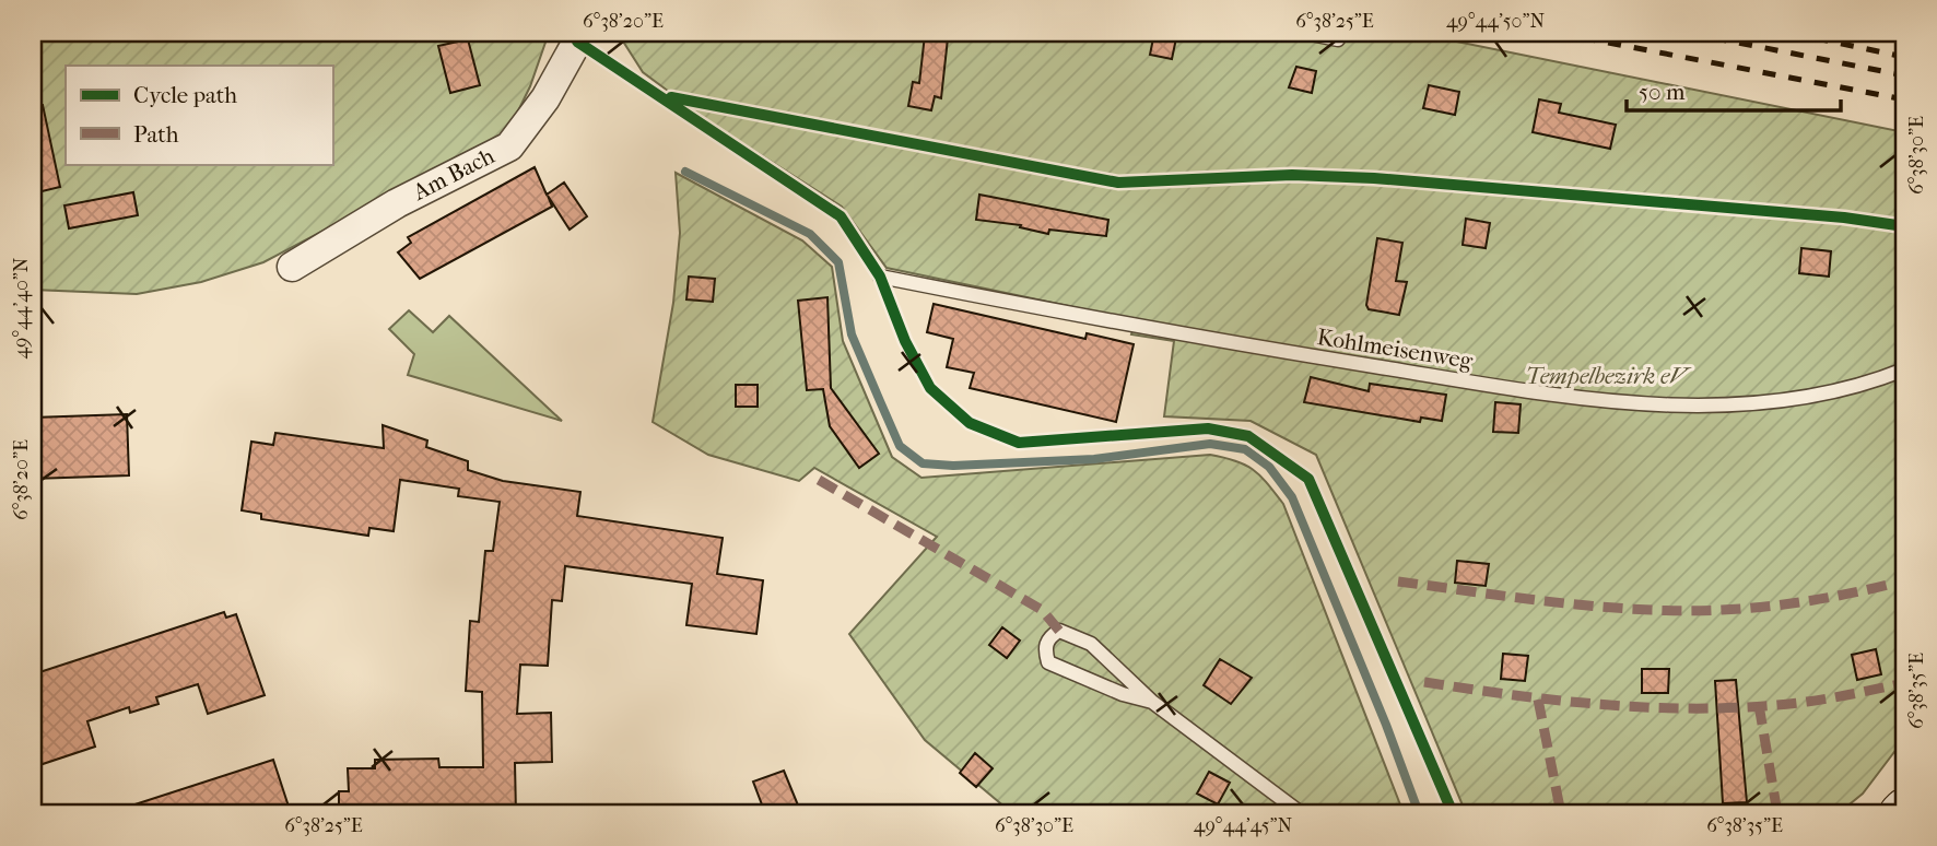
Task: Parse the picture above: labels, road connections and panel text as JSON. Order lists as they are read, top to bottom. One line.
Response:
{"streets":{"street":["Am Bach"],"lane":["Kohlmeisenweg"]},"parks":["Tempelbezirk eV"],"legend":["Cycle path","Path"],"scale_bar":"50 m","coordinates":["6°38'20\"E","6°38'25\"E","49°44'50\"N","6°38'30\"E","49°44'40\"N","6°38'35\"E","49°44'45\"N"]}
